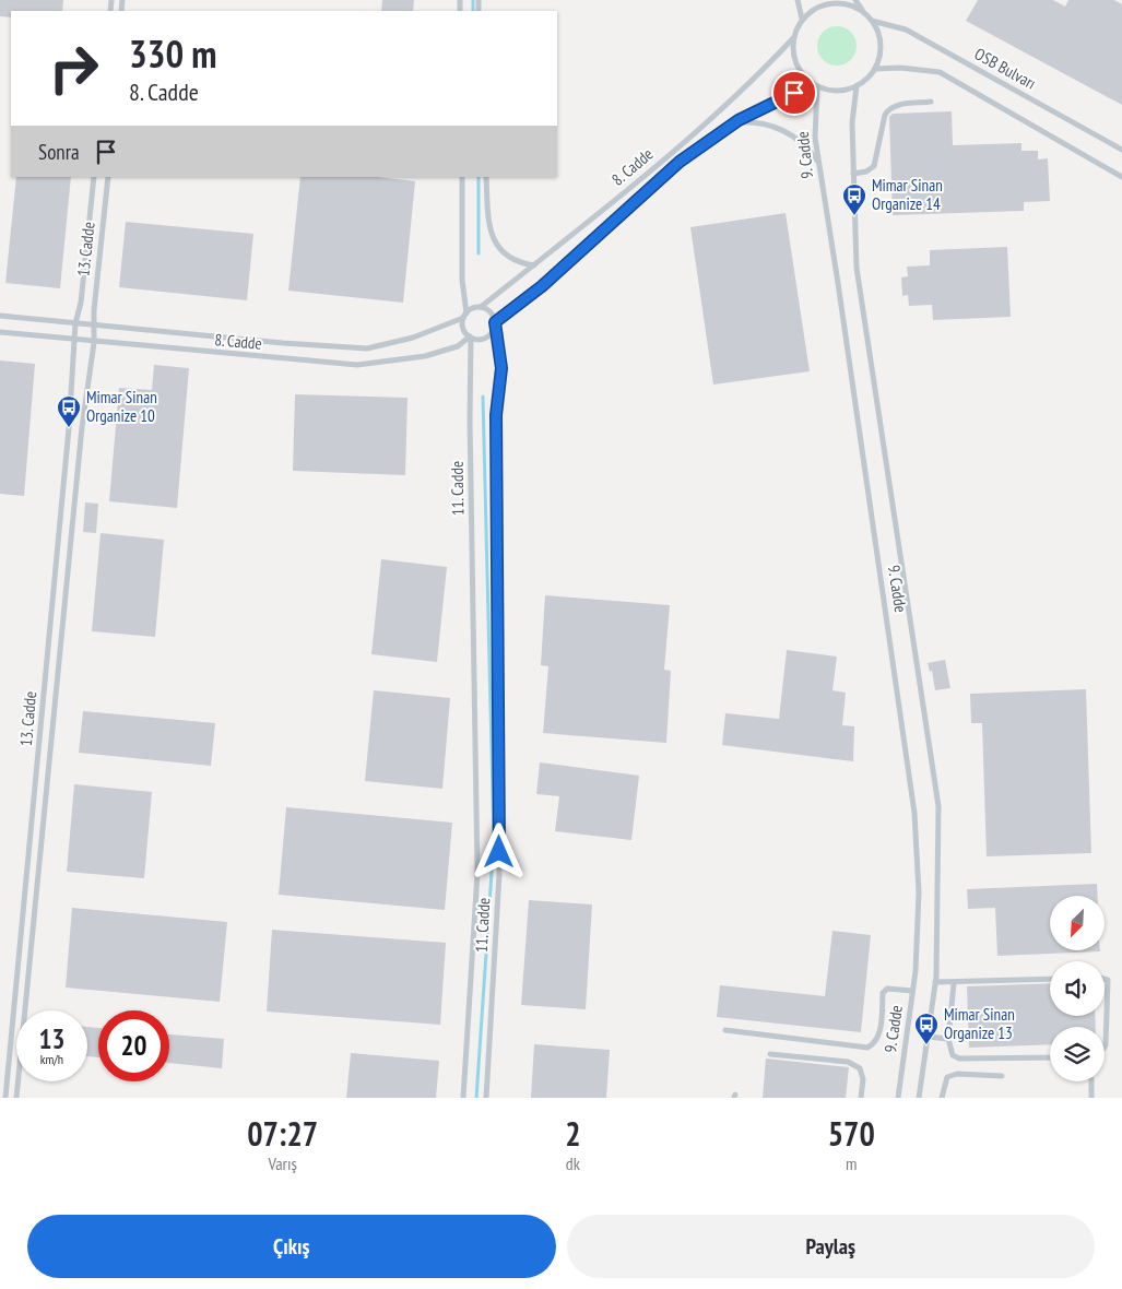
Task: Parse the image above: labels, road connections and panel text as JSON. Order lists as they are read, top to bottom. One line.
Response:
{"streets":{"lane":["OSB Bulvarı","9. Cadde","8. Cadde","13. Cadde","11. Cadde"]},"crossings":[["OSB Bulvarı","9. Cadde"],["OSB Bulvarı","8. Cadde"],["9. Cadde","8. Cadde"],["8. Cadde","13. Cadde"],["8. Cadde","11. Cadde"]],"places":{"bus stop":["Mimar Sinan Organize 14","Mimar Sinan Organize 10","Mimar Sinan Organize 13"]},"north":"bottom left","page":{"turn":["330 m","8. Cadde"],"then":"Sonra","speed":"13 km/h","limit":"20","eta":["07:27","Varış","2","dk","570","m"],"buttons":["Çıkış","Paylaş"]}}
